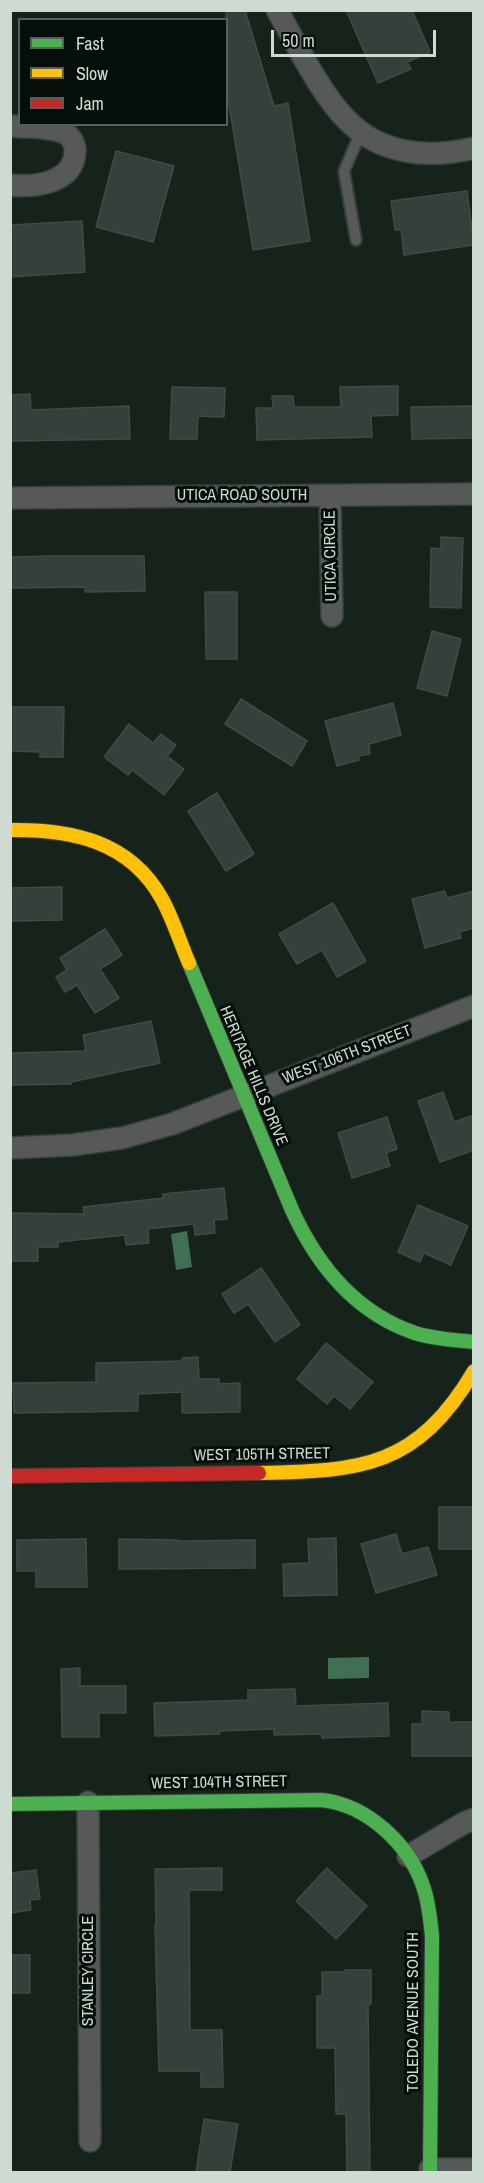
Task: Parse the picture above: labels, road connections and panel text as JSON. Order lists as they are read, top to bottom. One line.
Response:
{"streets":{"street":["UTICA ROAD SOUTH","UTICA CIRCLE","WEST 106TH STREET","HERITAGE HILLS DRIVE","WEST 105TH STREET","WEST 104TH STREET","STANLEY CIRCLE","TOLEDO AVENUE SOUTH"]},"crossings":[["UTICA ROAD SOUTH","UTICA CIRCLE"],["WEST 106TH STREET","HERITAGE HILLS DRIVE"],["WEST 104TH STREET","STANLEY CIRCLE"],["WEST 104TH STREET","TOLEDO AVENUE SOUTH"]],"legend":["Fast","Slow","Jam"],"scale_bar":"50 m"}
